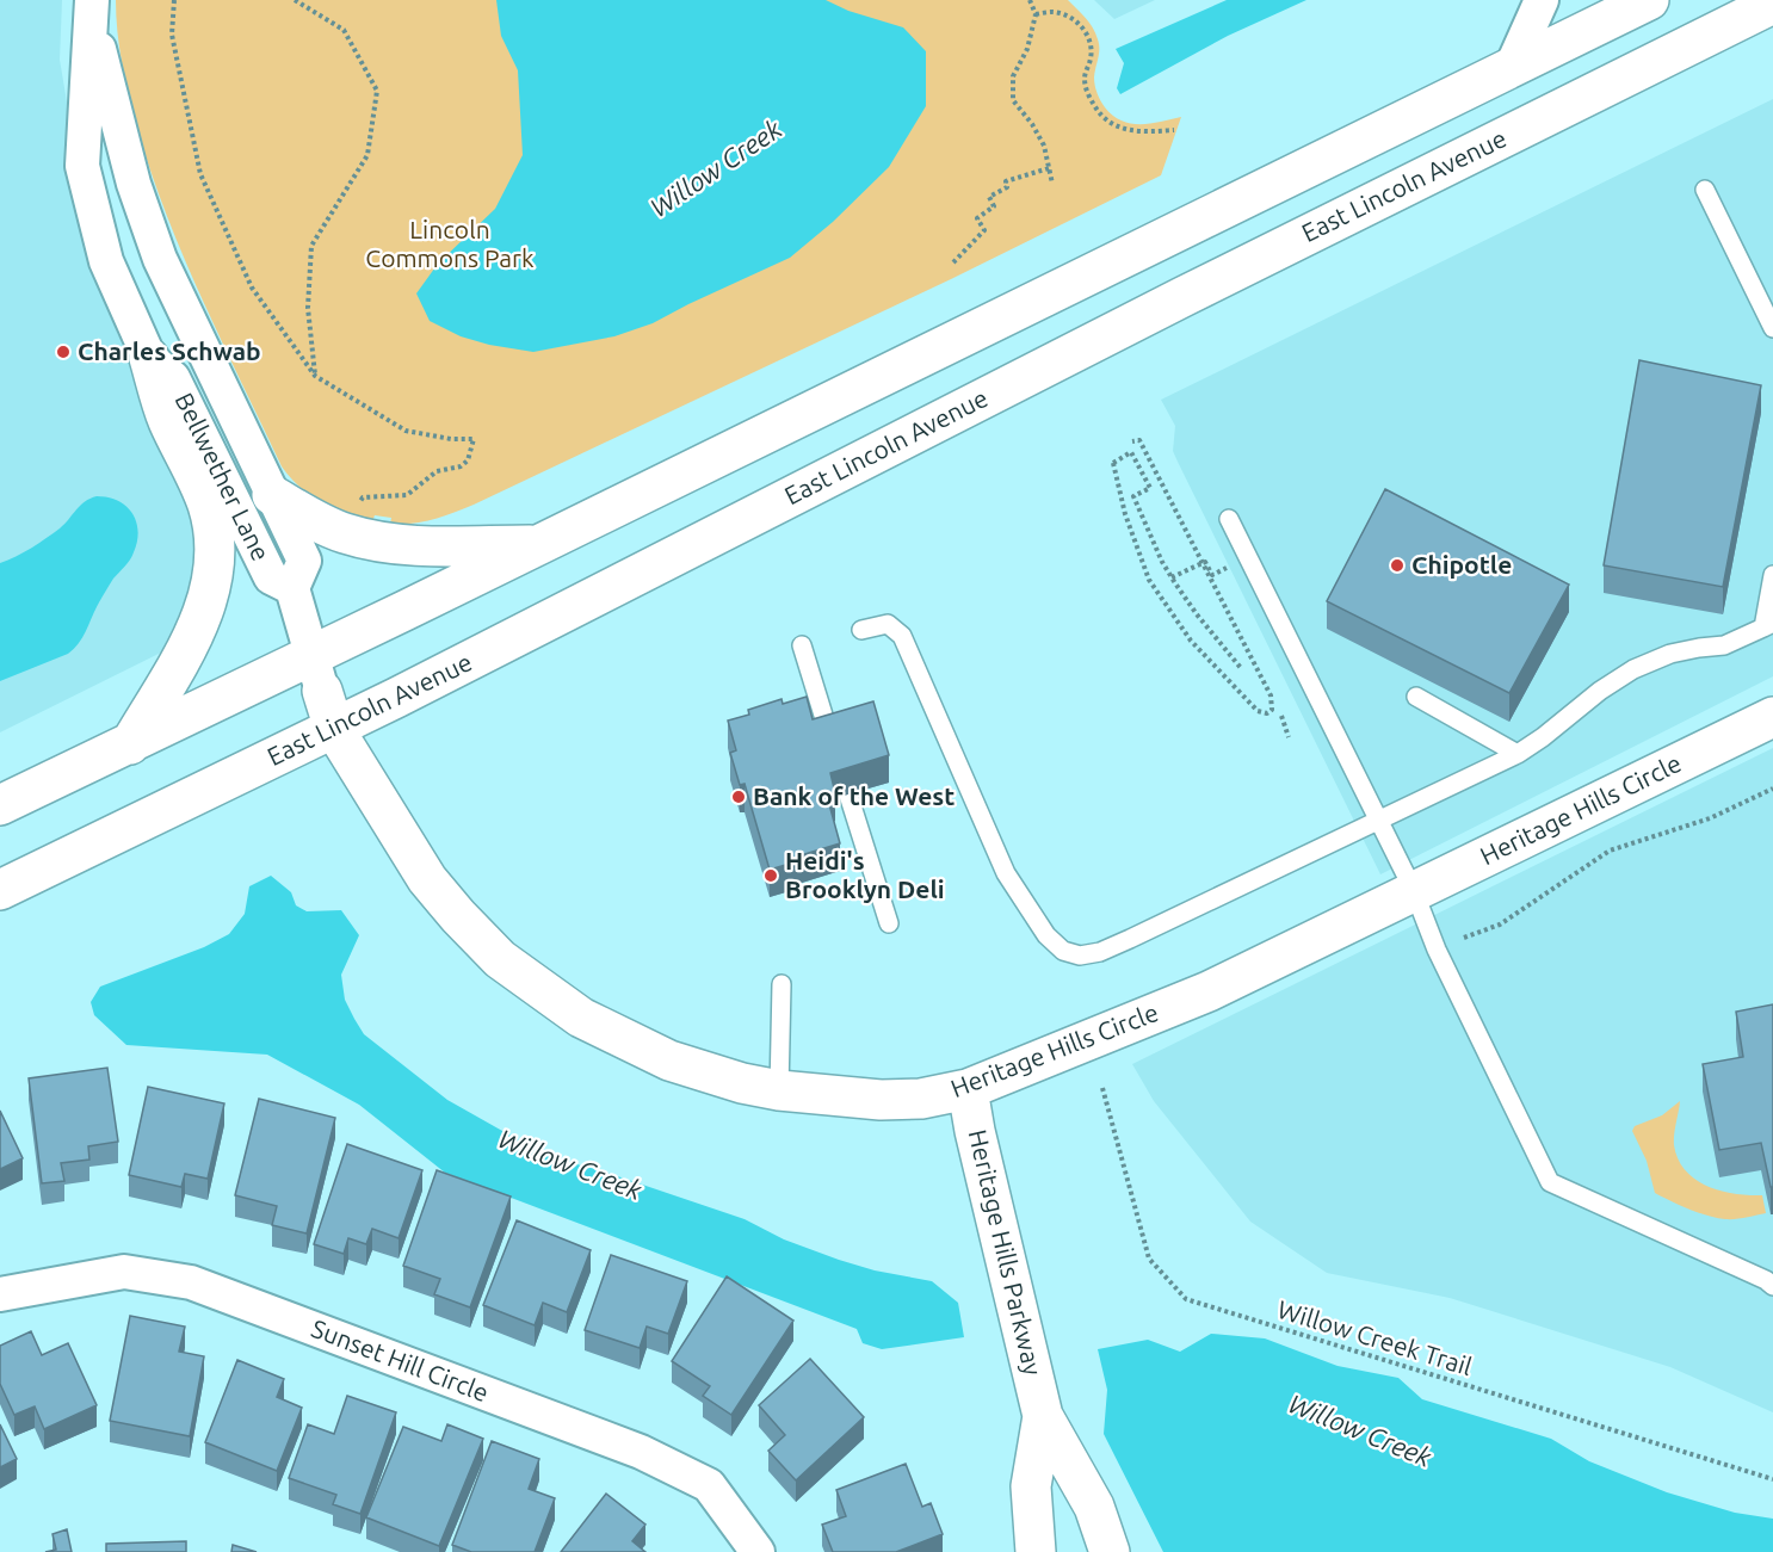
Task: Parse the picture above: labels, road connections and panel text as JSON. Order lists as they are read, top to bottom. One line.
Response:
{"streets":{"main road":["East Lincoln Avenue","Heritage Hills Circle","Heritage Hills Parkway"],"street":["Bellwether Lane","Sunset Hill Circle"],"path":["Willow Creek Trail"]},"crossings":[["East Lincoln Avenue","Heritage Hills Circle"],["Heritage Hills Circle","Heritage Hills Parkway"]],"water":["Willow Creek"],"parks":["Lincoln Commons Park"],"places":["Charles Schwab","Chipotle","Bank of the West","Heidi's Brooklyn Deli"]}
